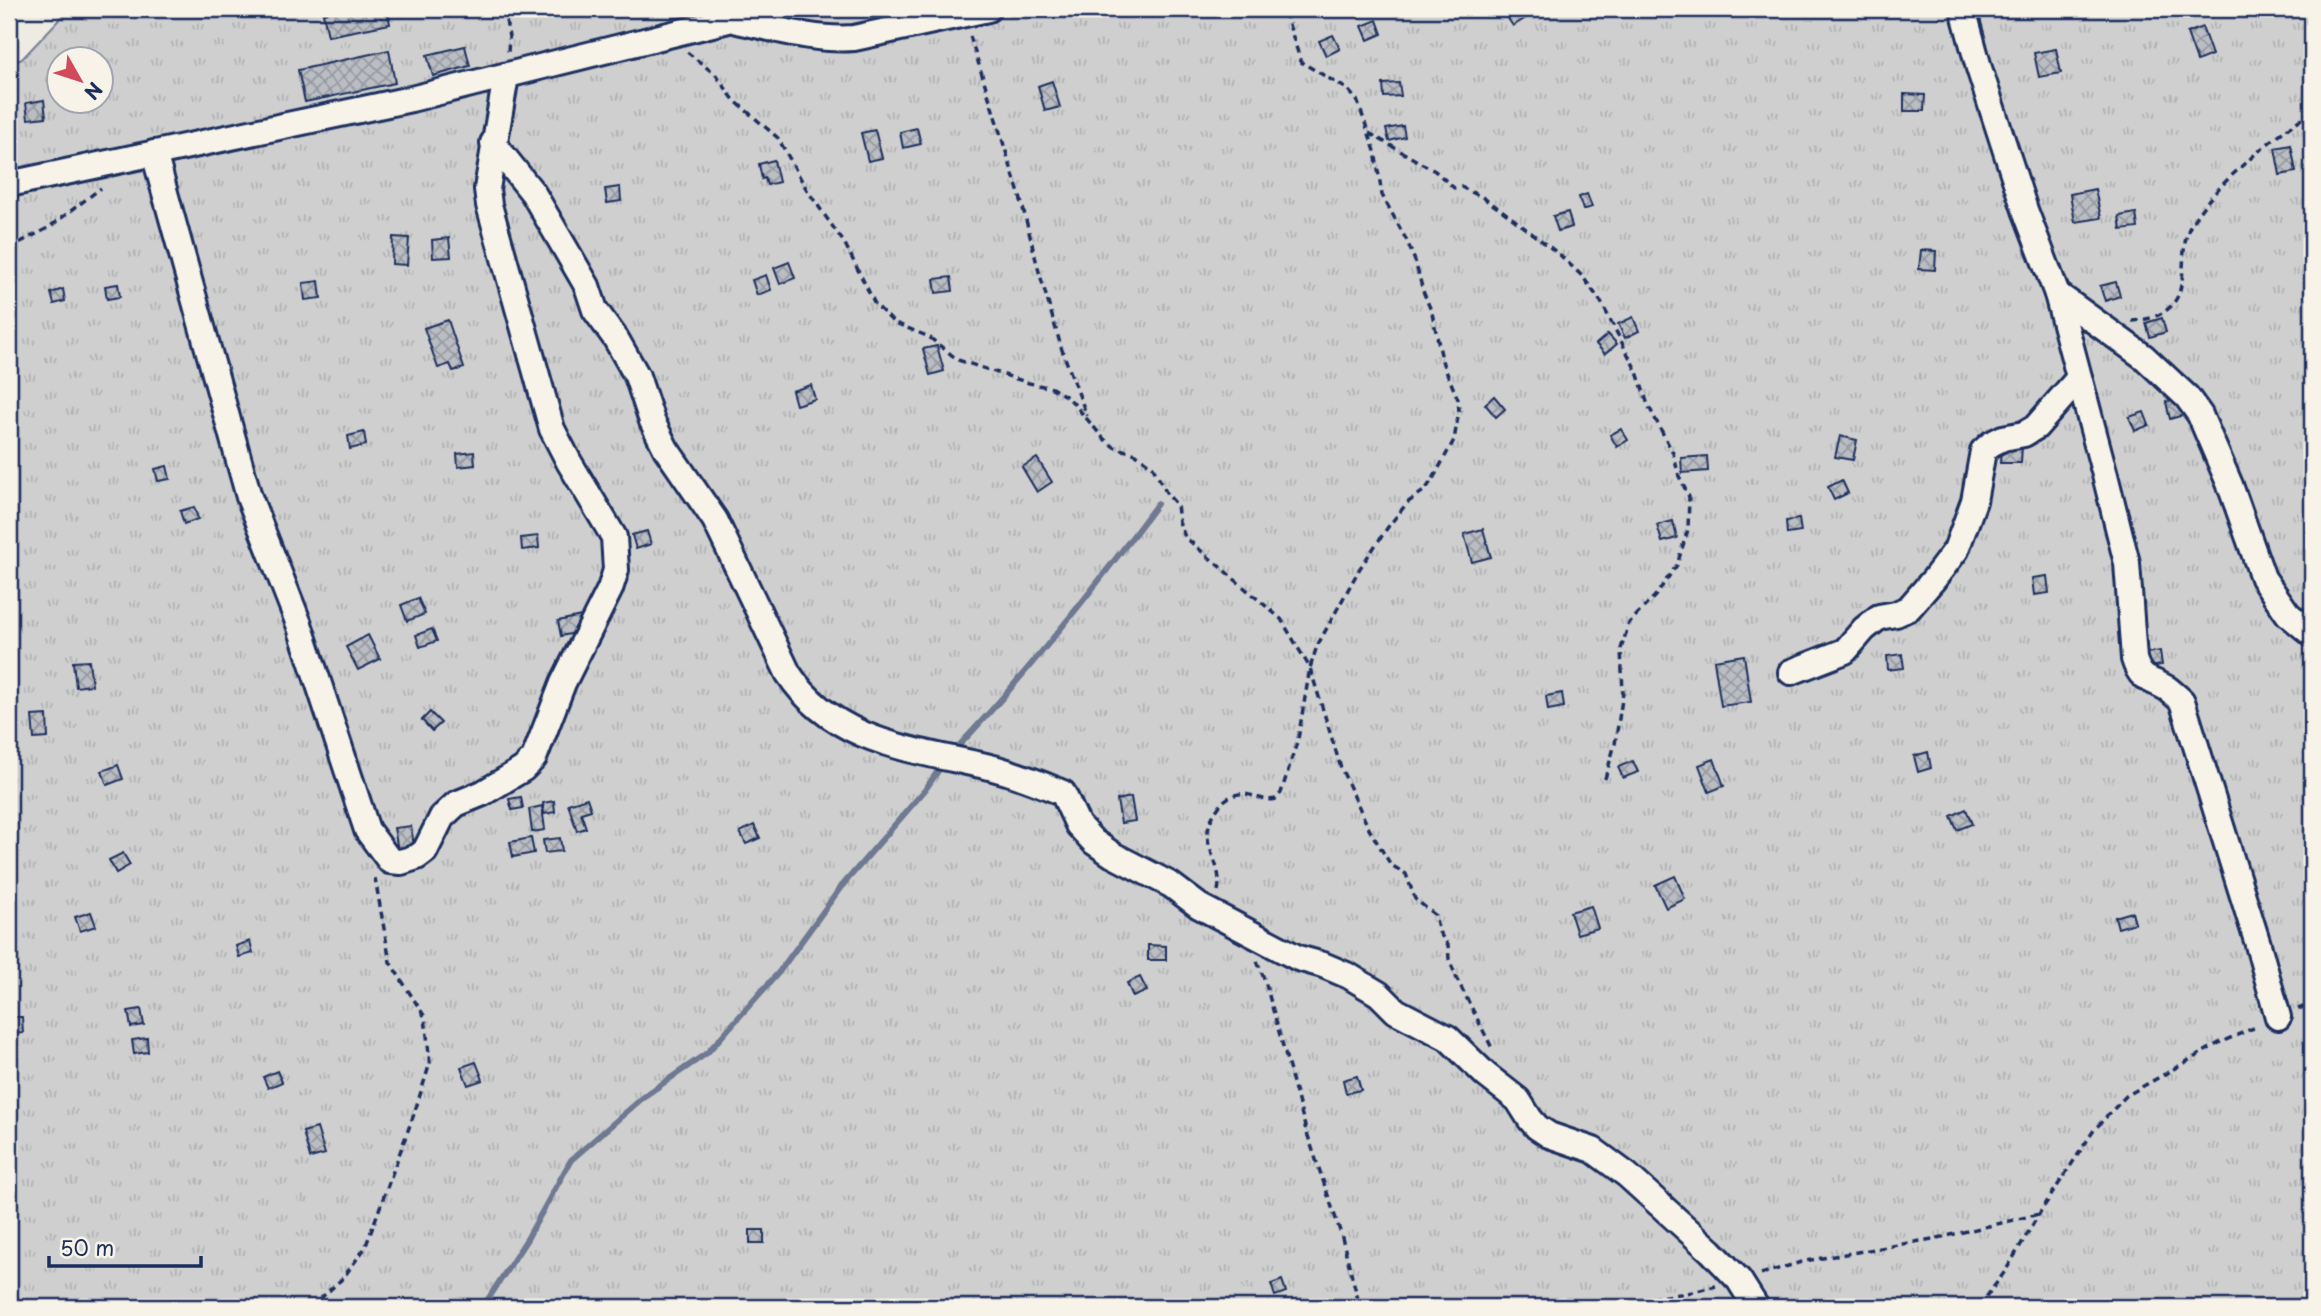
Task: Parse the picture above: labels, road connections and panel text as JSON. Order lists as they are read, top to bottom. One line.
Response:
{"scale_bar":"50 m","north":"bottom right"}
